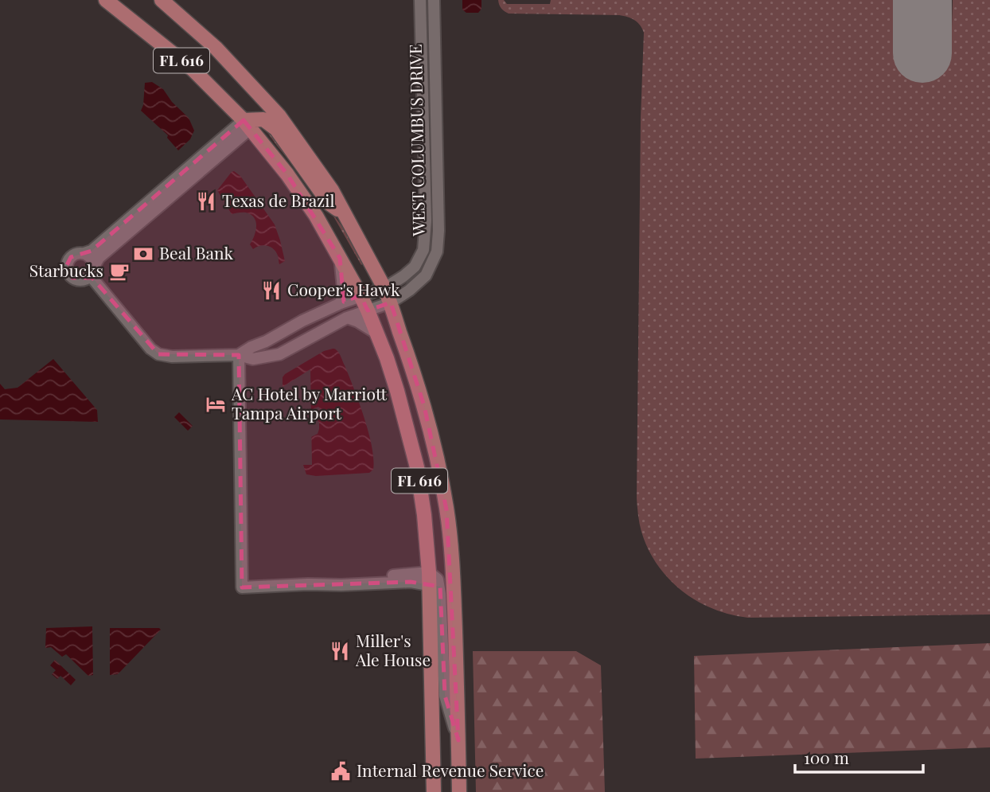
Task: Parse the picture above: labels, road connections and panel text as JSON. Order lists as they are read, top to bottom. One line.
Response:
{"streets":{"main road":["FL 616"],"street":["WEST COLUMBUS DRIVE"]},"crossings":[["FL 616","WEST COLUMBUS DRIVE"]],"places":{"restaurant":["Texas de Brazil","Cooper's Hawk","Miller's Ale House"],"bank":["Beal Bank"],"cafe":["Starbucks"],"hotel":["AC Hotel by Marriott Tampa Airport"],"public building":["Internal Revenue Service"]},"scale_bar":"100 m"}
